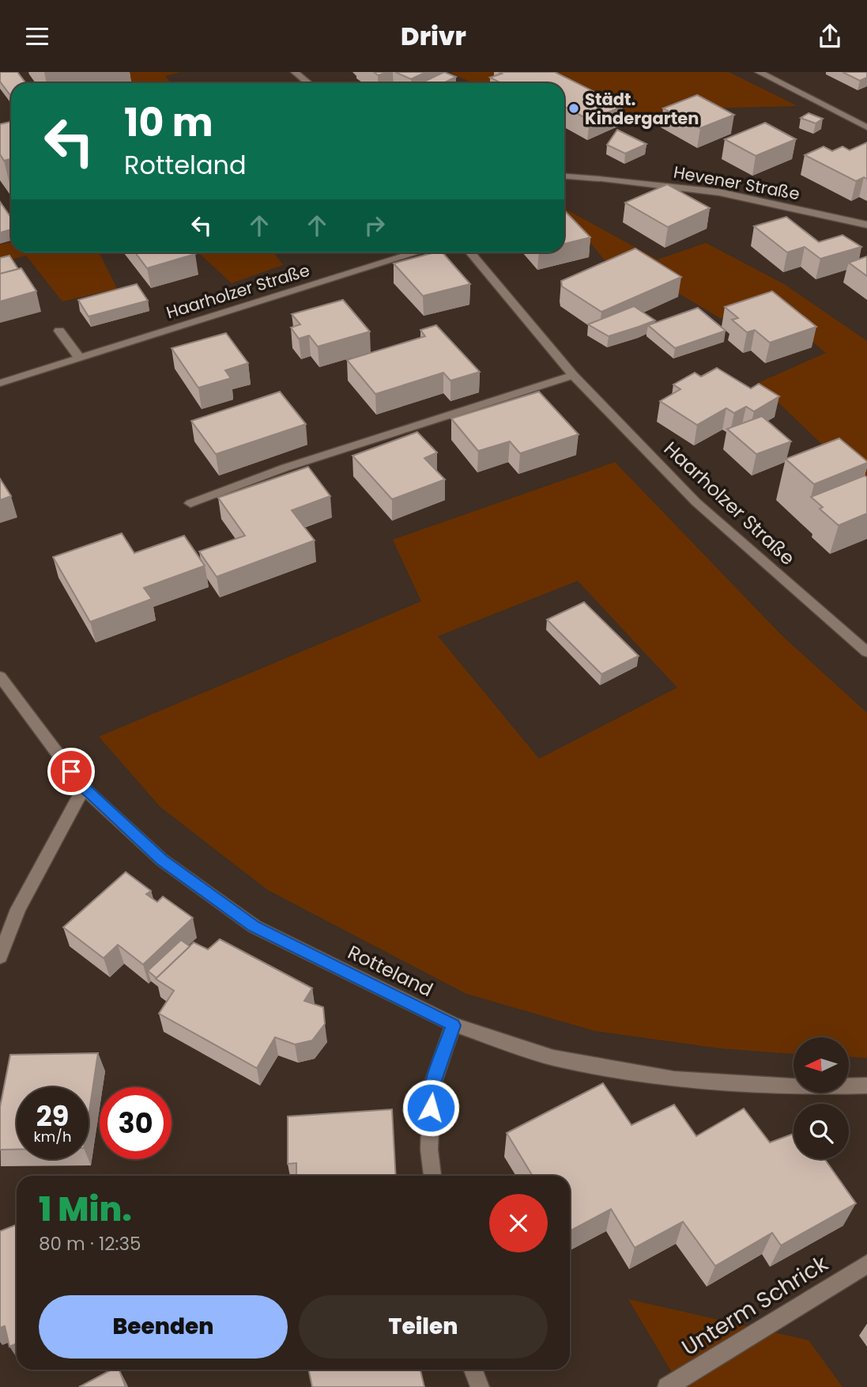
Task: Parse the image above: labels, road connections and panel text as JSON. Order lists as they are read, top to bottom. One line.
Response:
{"streets":{"street":["Hevener Straße","Haarholzer Straße","Rotteland","Unterm Schrick"]},"places":["Städt. Kindergarten"],"north":"left","page":{"header":"Drivr","turn":["10 m","Rotteland"],"speed":"29 km/h","limit":"30","heading":["1 Min.","80 m · 12:35"],"buttons":["Beenden","Teilen"]}}
